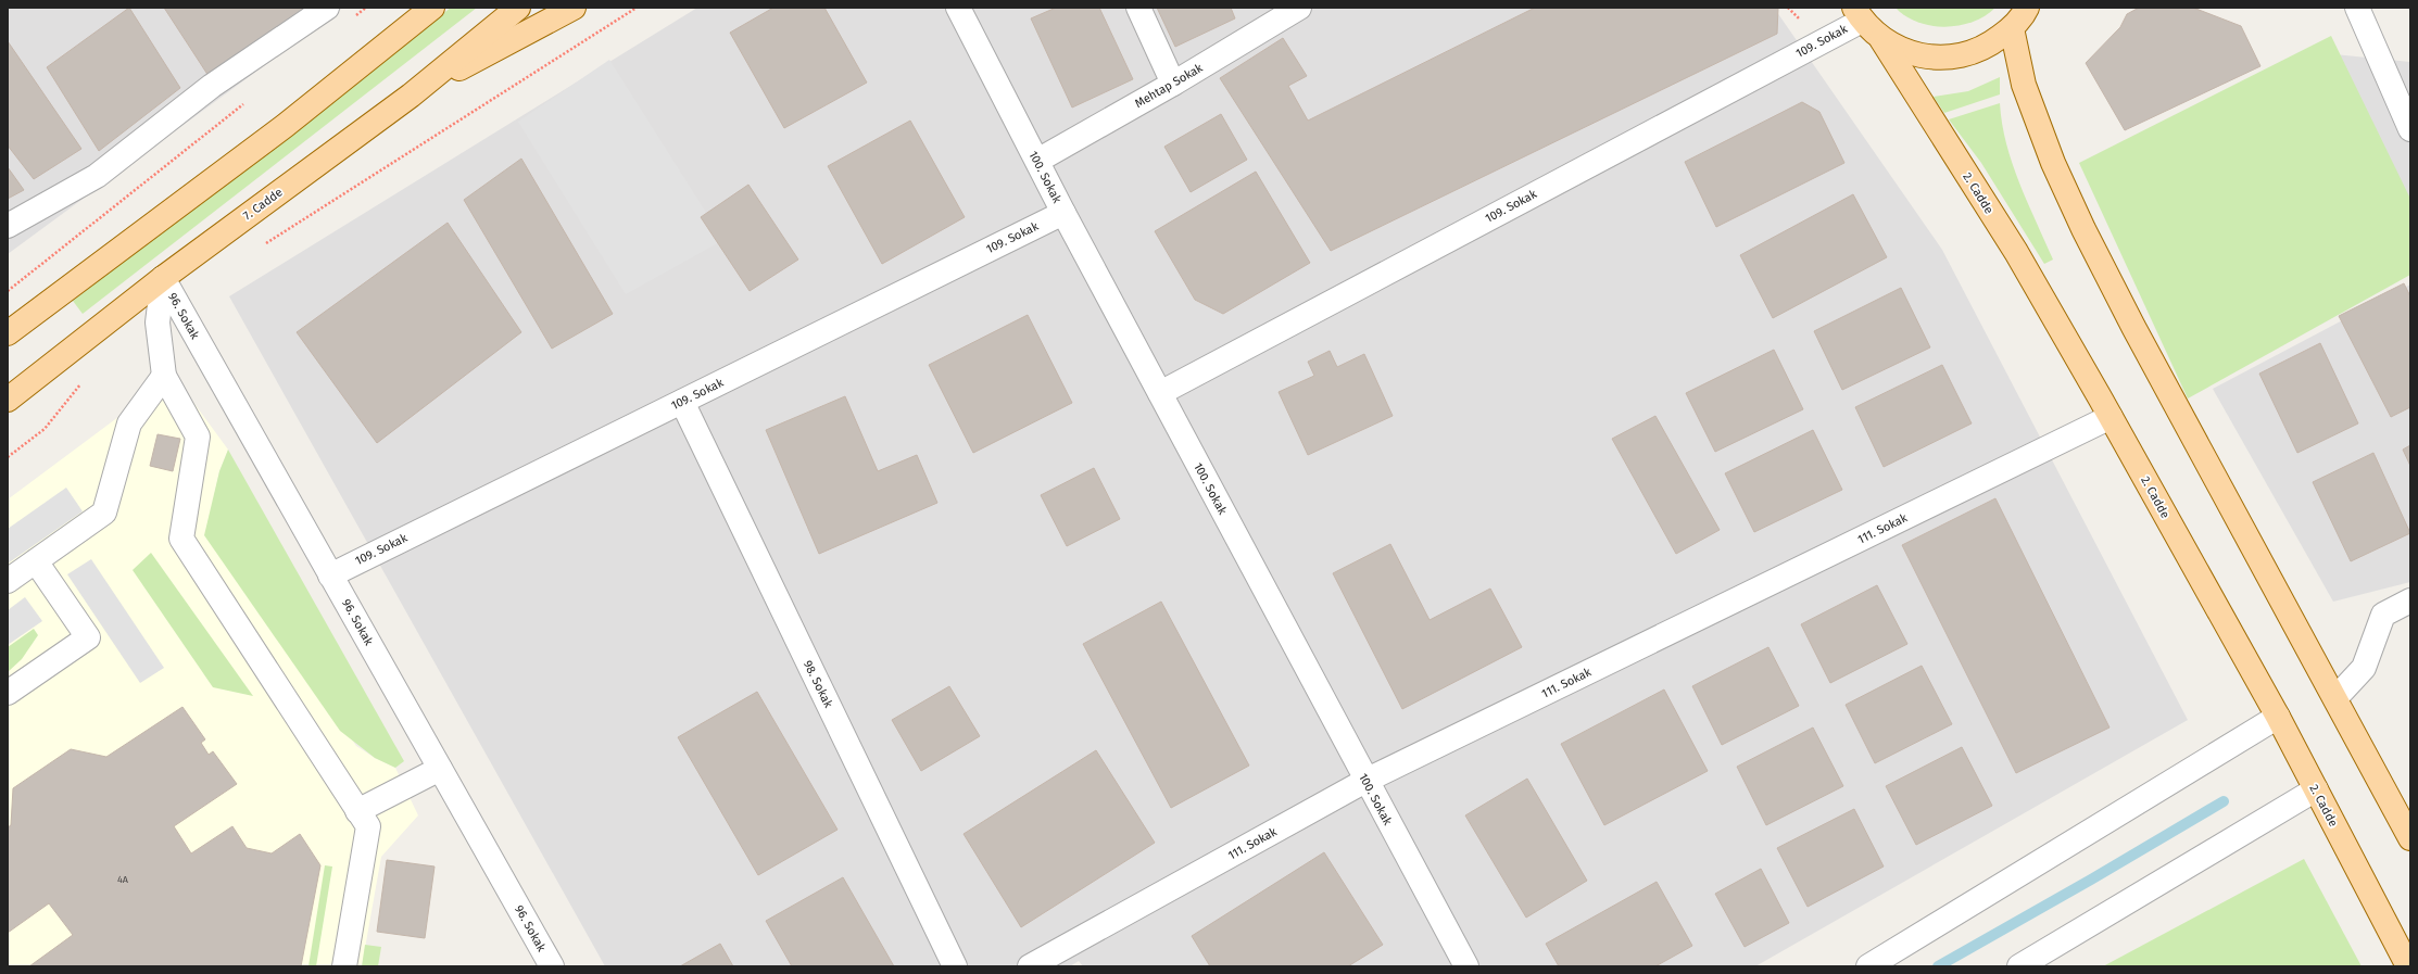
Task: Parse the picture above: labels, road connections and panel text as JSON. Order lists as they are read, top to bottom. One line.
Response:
{"streets":{"main road":["2. Cadde","7. Cadde"],"street":["109. Sokak","Mehtap Sokak","100. Sokak","96. Sokak","111. Sokak","98. Sokak"]},"crossings":[["109. Sokak","100. Sokak"],["109. Sokak","96. Sokak"],["109. Sokak","98. Sokak"],["Mehtap Sokak","100. Sokak"],["100. Sokak","111. Sokak"],["2. Cadde","111. Sokak"],["7. Cadde","96. Sokak"]],"house_numbers":["4A"]}
